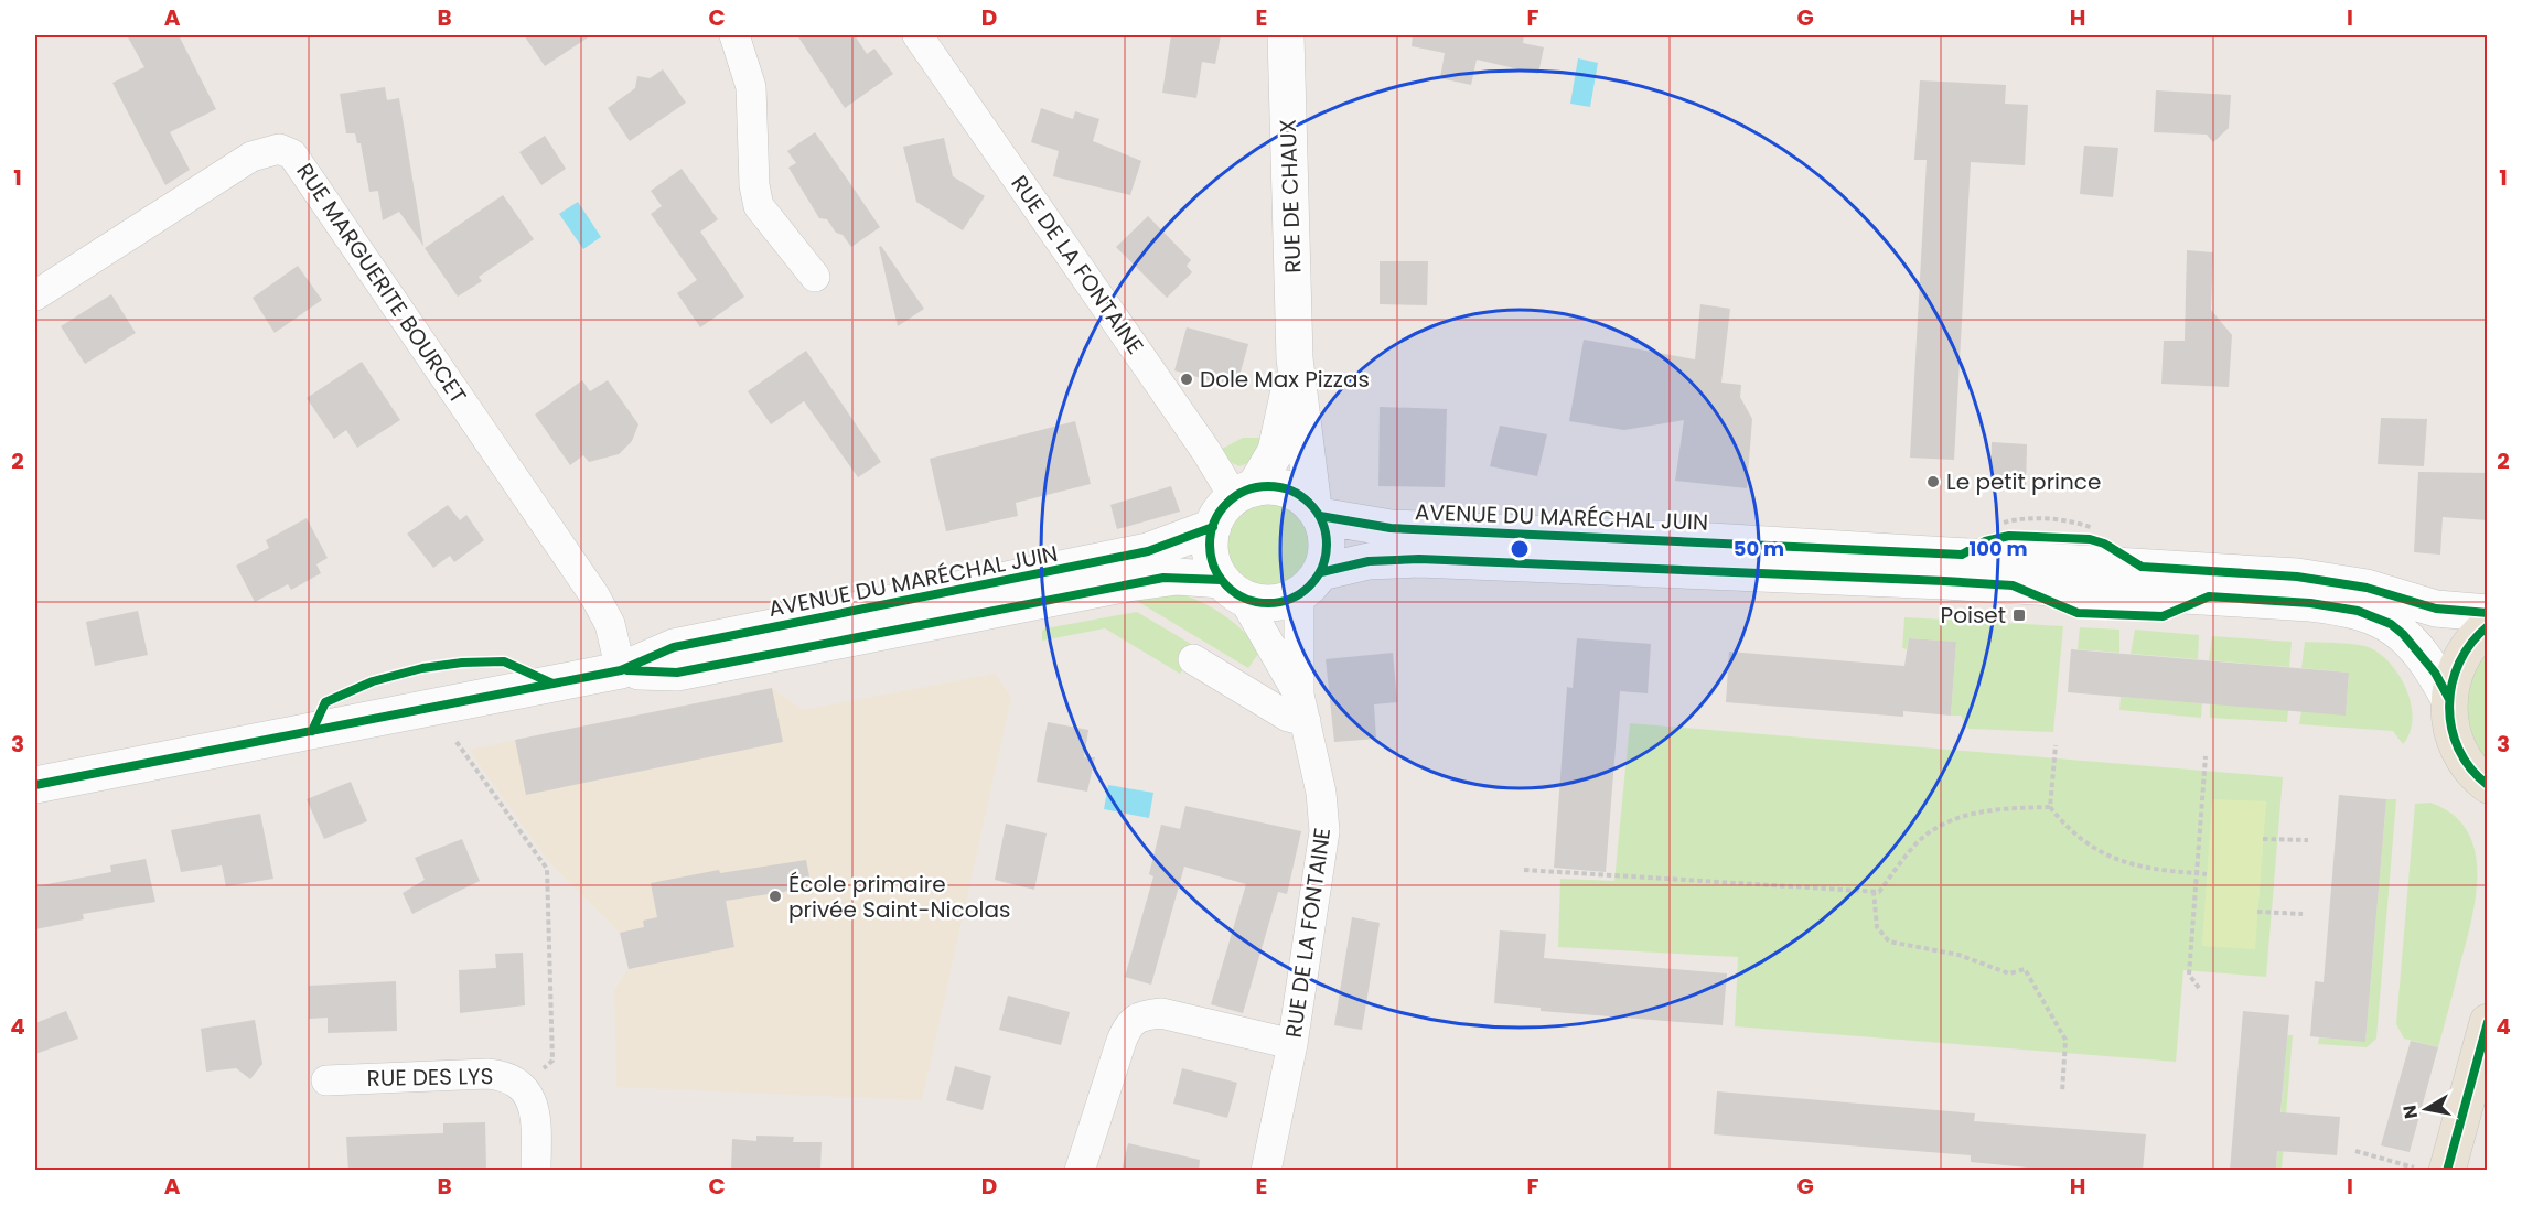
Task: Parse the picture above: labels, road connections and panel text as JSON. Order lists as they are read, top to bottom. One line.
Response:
{"streets":{"main road":["RUE DE CHAUX","AVENUE DU MARÉCHAL JUIN"],"street":["RUE DE LA FONTAINE","RUE MARGUERITE BOURCET","RUE DES LYS"]},"crossings":[["RUE DE CHAUX","RUE DE LA FONTAINE"],["RUE DE CHAUX","AVENUE DU MARÉCHAL JUIN"],["RUE DE LA FONTAINE","AVENUE DU MARÉCHAL JUIN"],["RUE MARGUERITE BOURCET","AVENUE DU MARÉCHAL JUIN"]],"places":{"other":["Dole Max Pizzas","Le petit prince","École primaire privée Saint-Nicolas"],"transit":["Poiset"]},"north":"left","grid":{"columns":["A","B","C","D","E","F","G","H","I"],"rows":["1","2","3","4"]},"rings":["50 m","100 m"]}
